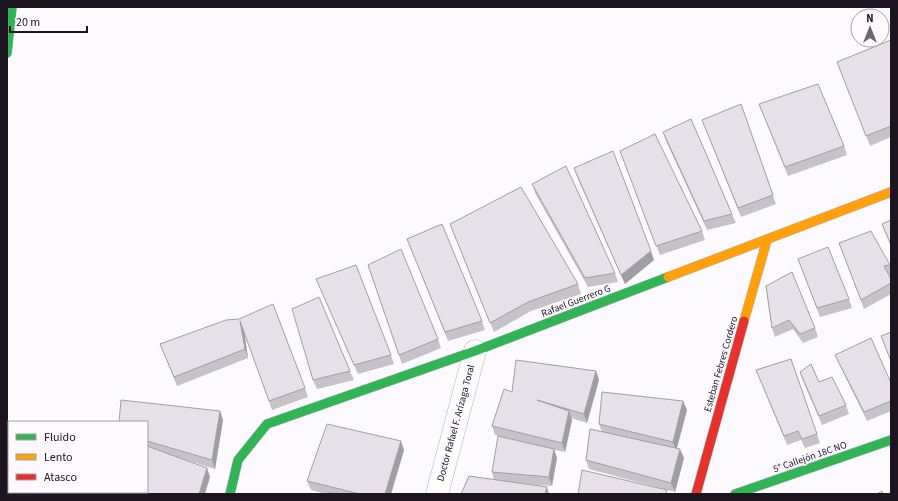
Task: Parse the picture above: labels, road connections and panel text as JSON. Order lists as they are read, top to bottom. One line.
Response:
{"streets":{"main road":["Rafael Guerrero G","Esteban Febres Cordero","5° Callejón 18C NO"],"street":["Doctor Rafael F. Arízaga Toral"]},"crossings":[["Rafael Guerrero G","Esteban Febres Cordero"],["Rafael Guerrero G","Doctor Rafael F. Arízaga Toral"]],"legend":["Fluido","Lento","Atasco"],"scale_bar":"20 m","north":"top"}
